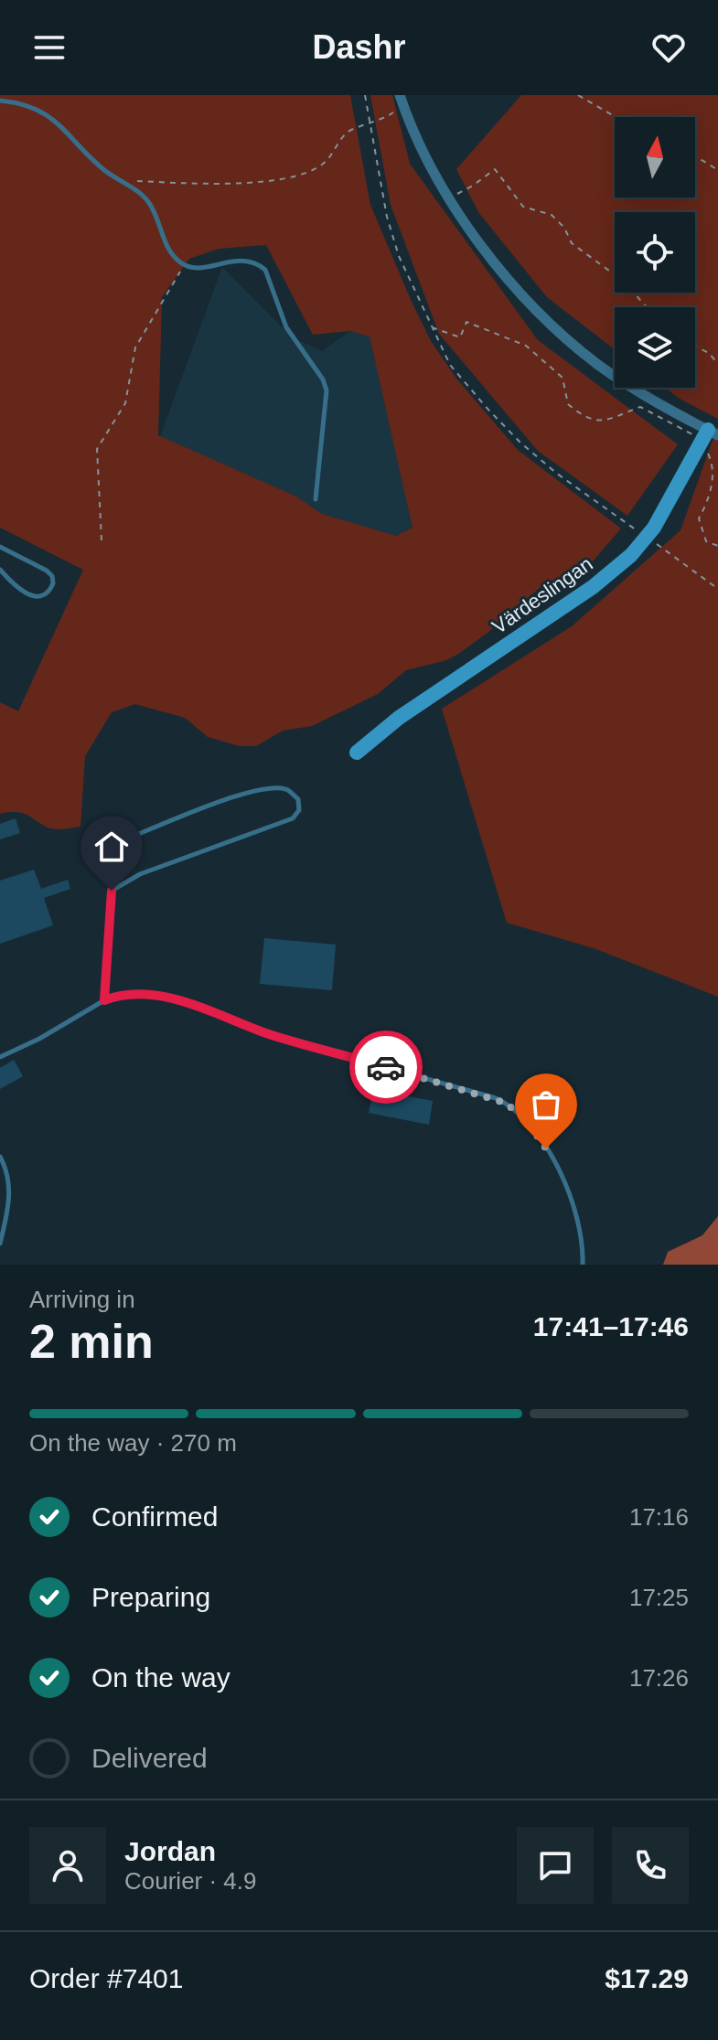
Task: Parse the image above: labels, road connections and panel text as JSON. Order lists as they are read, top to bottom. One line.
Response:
{"streets":{"street":["Värdeslingan"]},"north":"top","page":{"header":"Dashr","heading":["2 min","Arriving in","17:41–17:46"],"panel":["Jordan","Courier · 4.9","Order #7401","$17.29"],"bar":"On the way · 270 m","list":[["Confirmed","17:16"],["Preparing","17:25"],["On the way","17:26"],"Delivered"]}}
